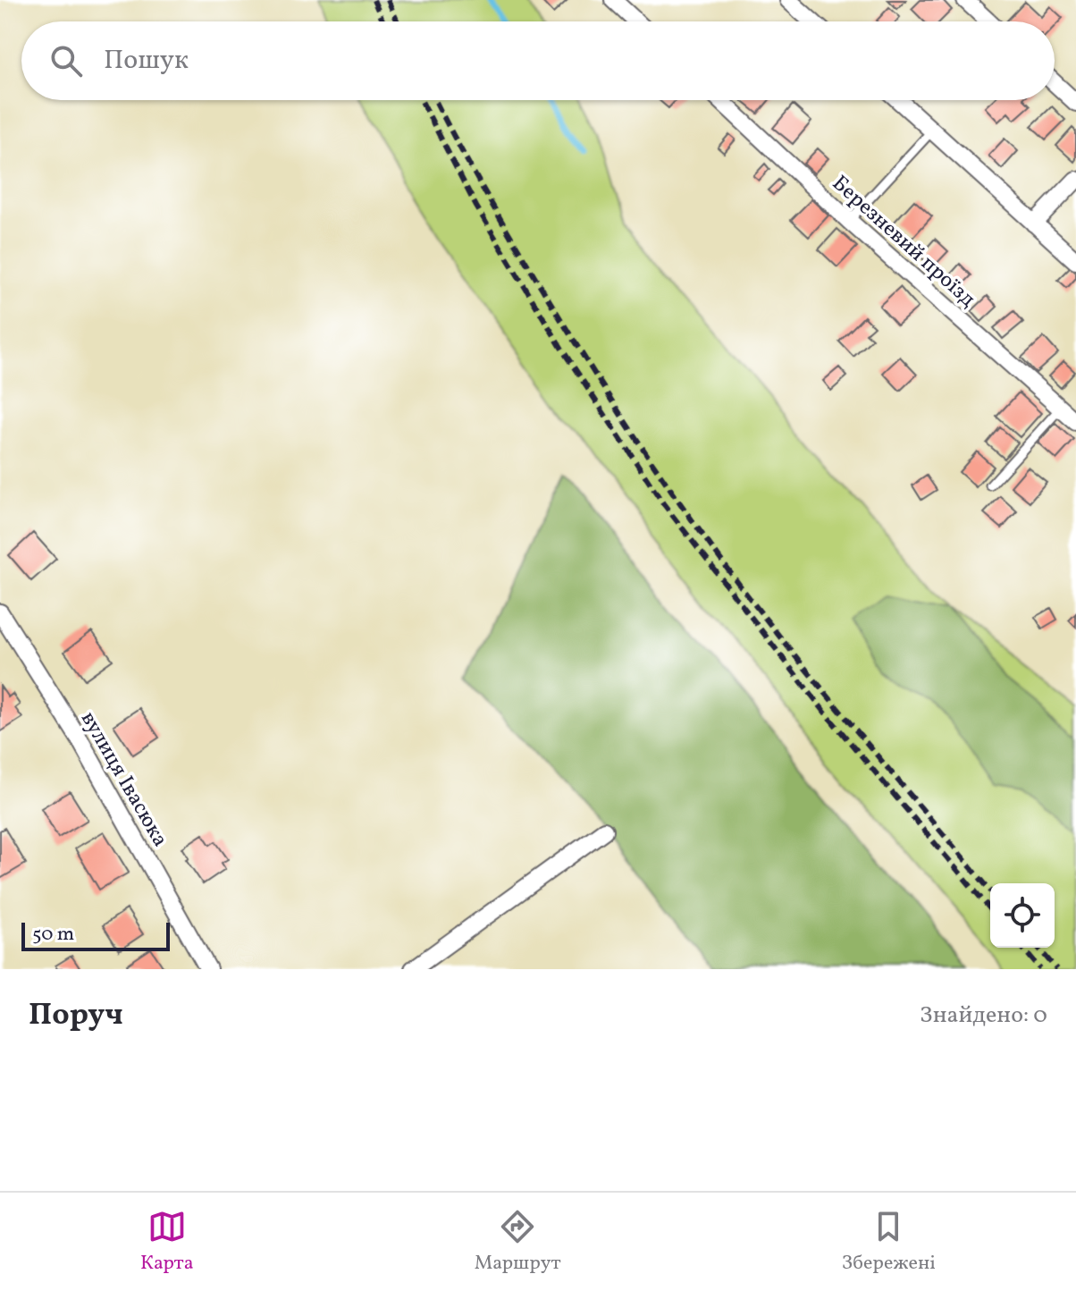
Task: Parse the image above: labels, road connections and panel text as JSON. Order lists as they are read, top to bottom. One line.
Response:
{"streets":{"street":["Березневий проїзд","вулиця Івасюка"]},"scale_bar":"50 m","page":{"search":"Пошук","scale":"50 m","heading":["Поруч","Знайдено: 0"],"nav":["Карта","Маршрут","Збережені"]}}
